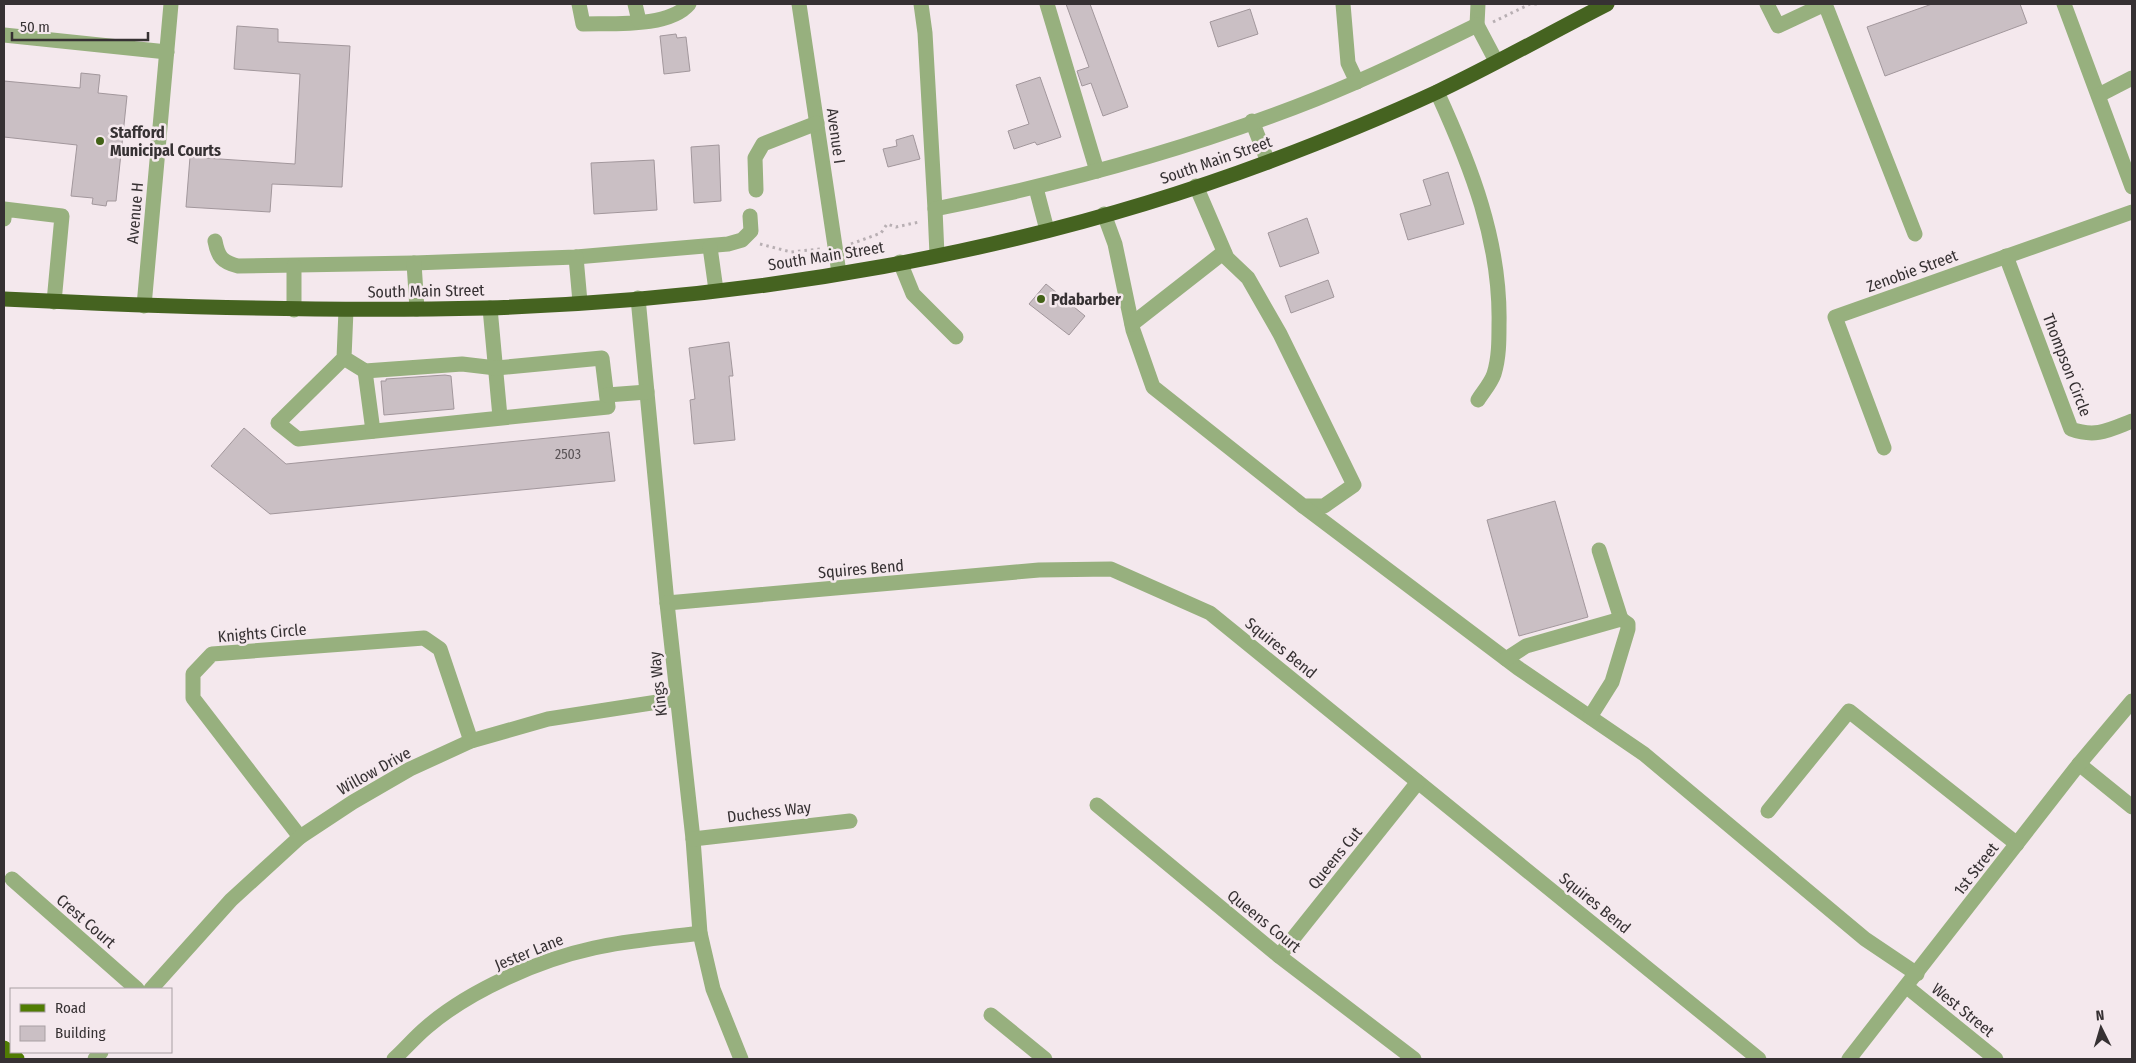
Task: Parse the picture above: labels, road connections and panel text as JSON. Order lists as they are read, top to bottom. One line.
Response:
{"streets":{"highway":["South Main Street"],"street":["Avenue I","Avenue H","Zenobie Street","Thompson Circle","Squires Bend","Knights Circle","Kings Way","Willow Drive","Duchess Way","Queens Cut","1st Street","Crest Court","Queens Court","Jester Lane","West Street"]},"crossings":[["Avenue I","South Main Street"],["South Main Street","Avenue H"],["South Main Street","Kings Way"],["Zenobie Street","Thompson Circle"],["Squires Bend","Kings Way"],["Squires Bend","Queens Cut"],["Knights Circle","Willow Drive"],["Kings Way","Willow Drive"],["Kings Way","Duchess Way"],["Kings Way","Jester Lane"],["Queens Cut","Queens Court"],["1st Street","West Street"]],"places":["Stafford Municipal Courts","Pdabarber"],"house_numbers":["2503"],"legend":["Road","Building"],"scale_bar":"50 m","north":"top"}
